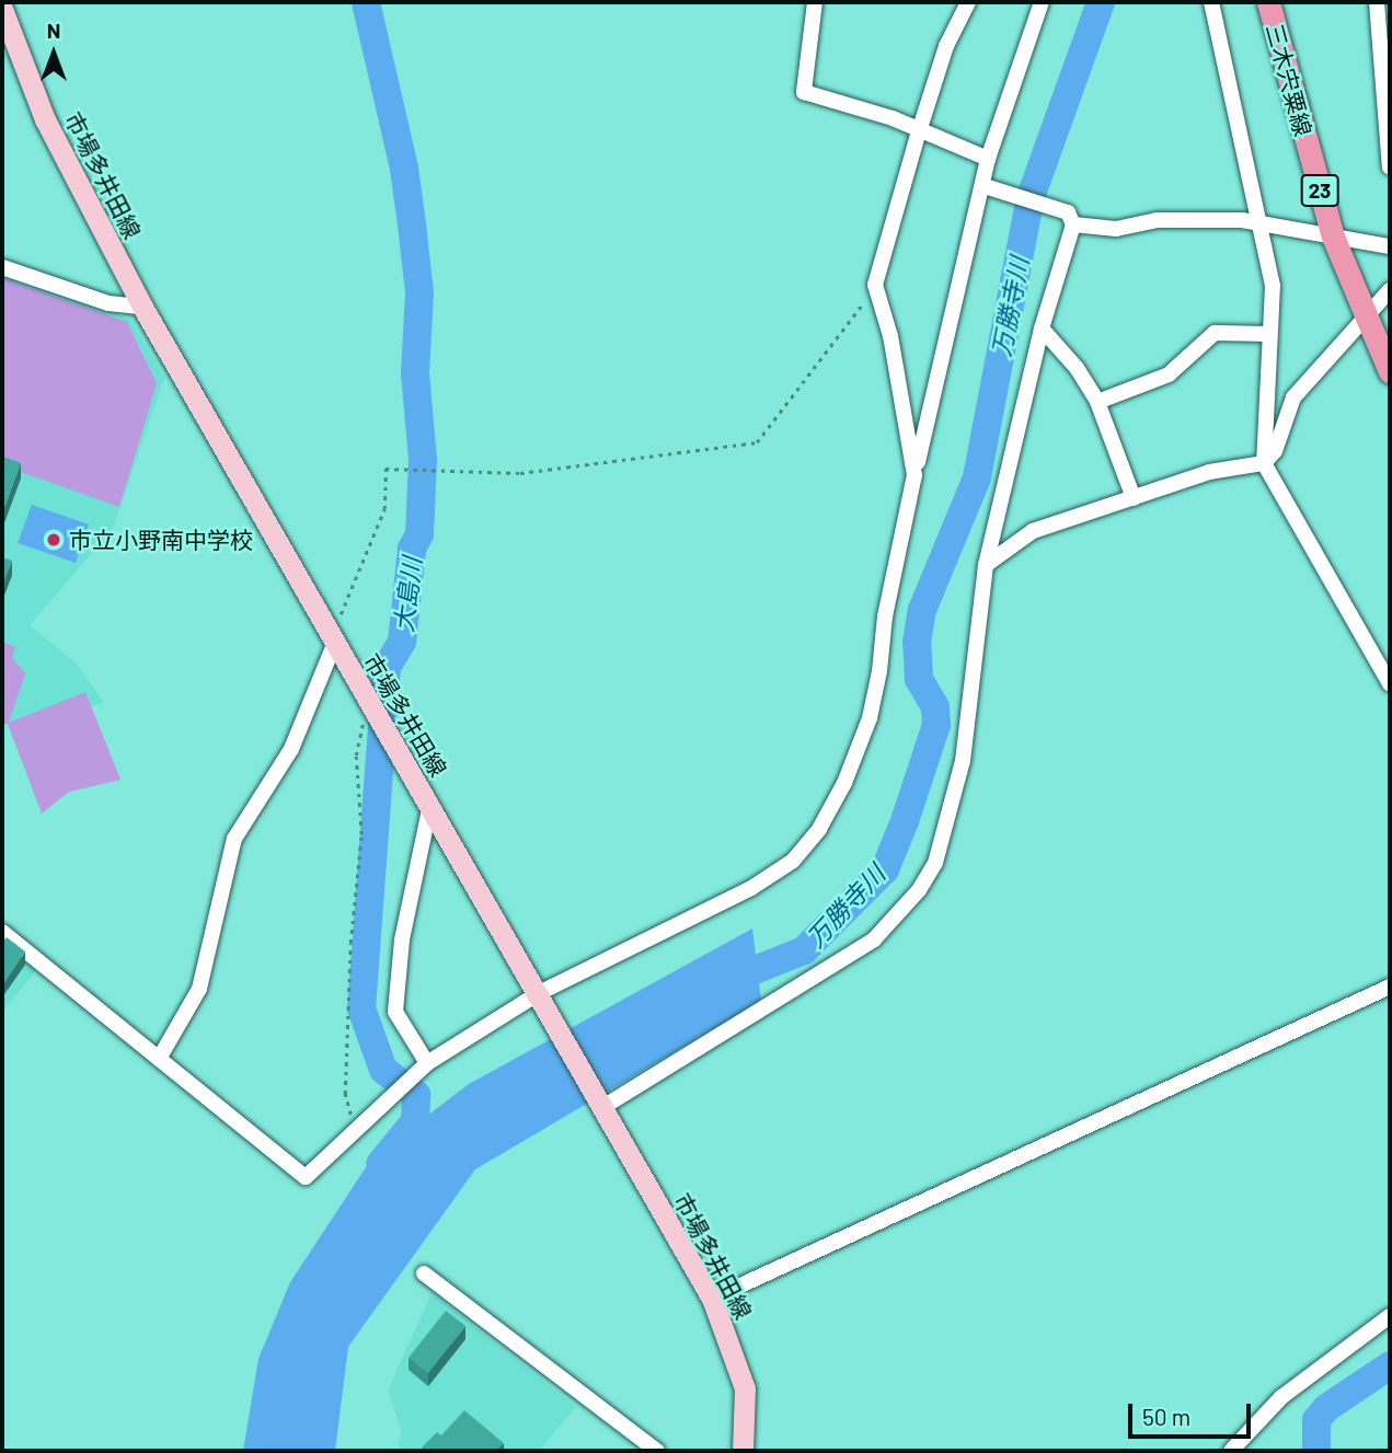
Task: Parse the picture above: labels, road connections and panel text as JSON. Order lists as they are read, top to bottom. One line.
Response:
{"streets":{"main road":["三木宍粟線","市場多井田線","23"]},"water":["万勝寺川","大島川"],"places":["市立小野南中学校"],"scale_bar":"50 m","north":"top"}
